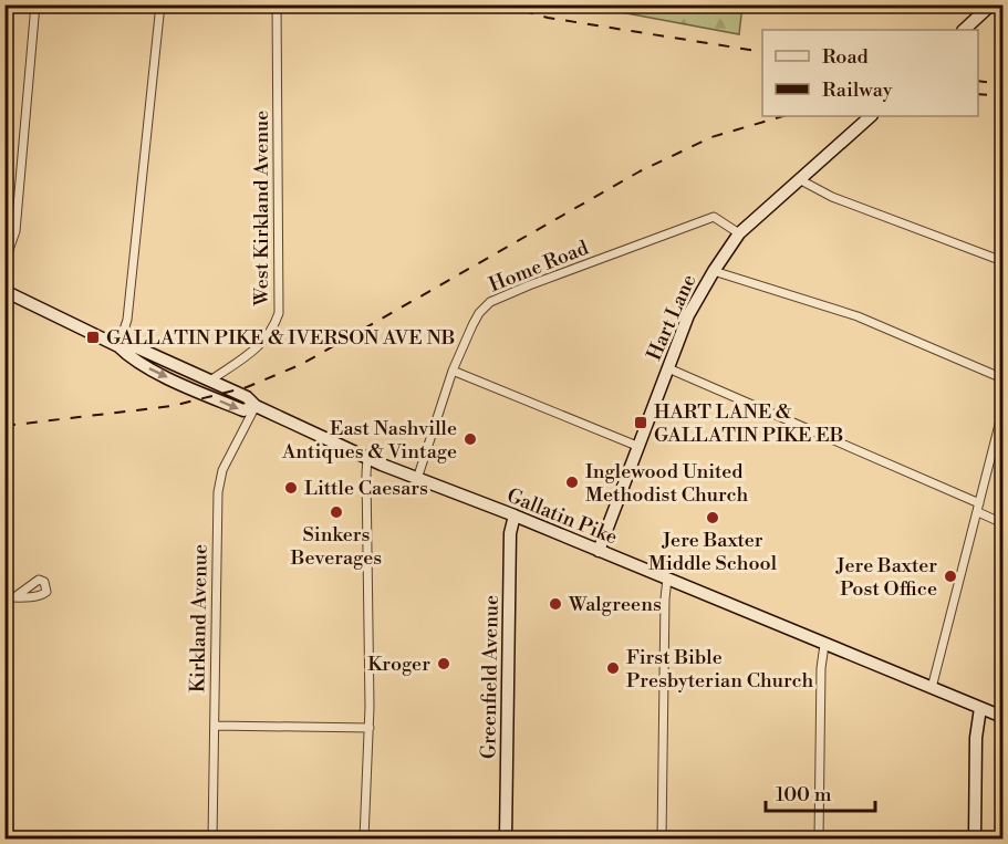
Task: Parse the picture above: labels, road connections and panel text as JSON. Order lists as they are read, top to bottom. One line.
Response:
{"streets":{"main road":["Hart Lane","Gallatin Pike","Greenfield Avenue"],"street":["West Kirkland Avenue","Home Road","Kirkland Avenue"]},"crossings":[["West Kirkland Avenue","Gallatin Pike"],["Home Road","Hart Lane"],["Home Road","Gallatin Pike"],["Hart Lane","Gallatin Pike"],["Gallatin Pike","Kirkland Avenue"],["Gallatin Pike","Greenfield Avenue"]],"places":{"transit":["GALLATIN PIKE & IVERSON AVE NB","HART LANE & GALLATIN PIKE EB"],"other":["East Nashville Antiques & Vintage","Inglewood United Methodist Church","Little Caesars","Sinkers Beverages","Jere Baxter Middle School","Jere Baxter Post Office","Walgreens","Kroger","First Bible Presbyterian Church"]},"legend":["Road","Railway"],"scale_bar":"100 m"}
